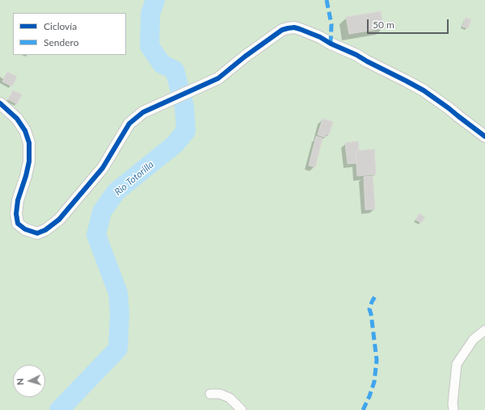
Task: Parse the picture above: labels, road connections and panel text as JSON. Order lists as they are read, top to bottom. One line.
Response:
{"water":["Rio Totorilla"],"legend":["Ciclovía","Sendero"],"scale_bar":"50 m","north":"left"}
